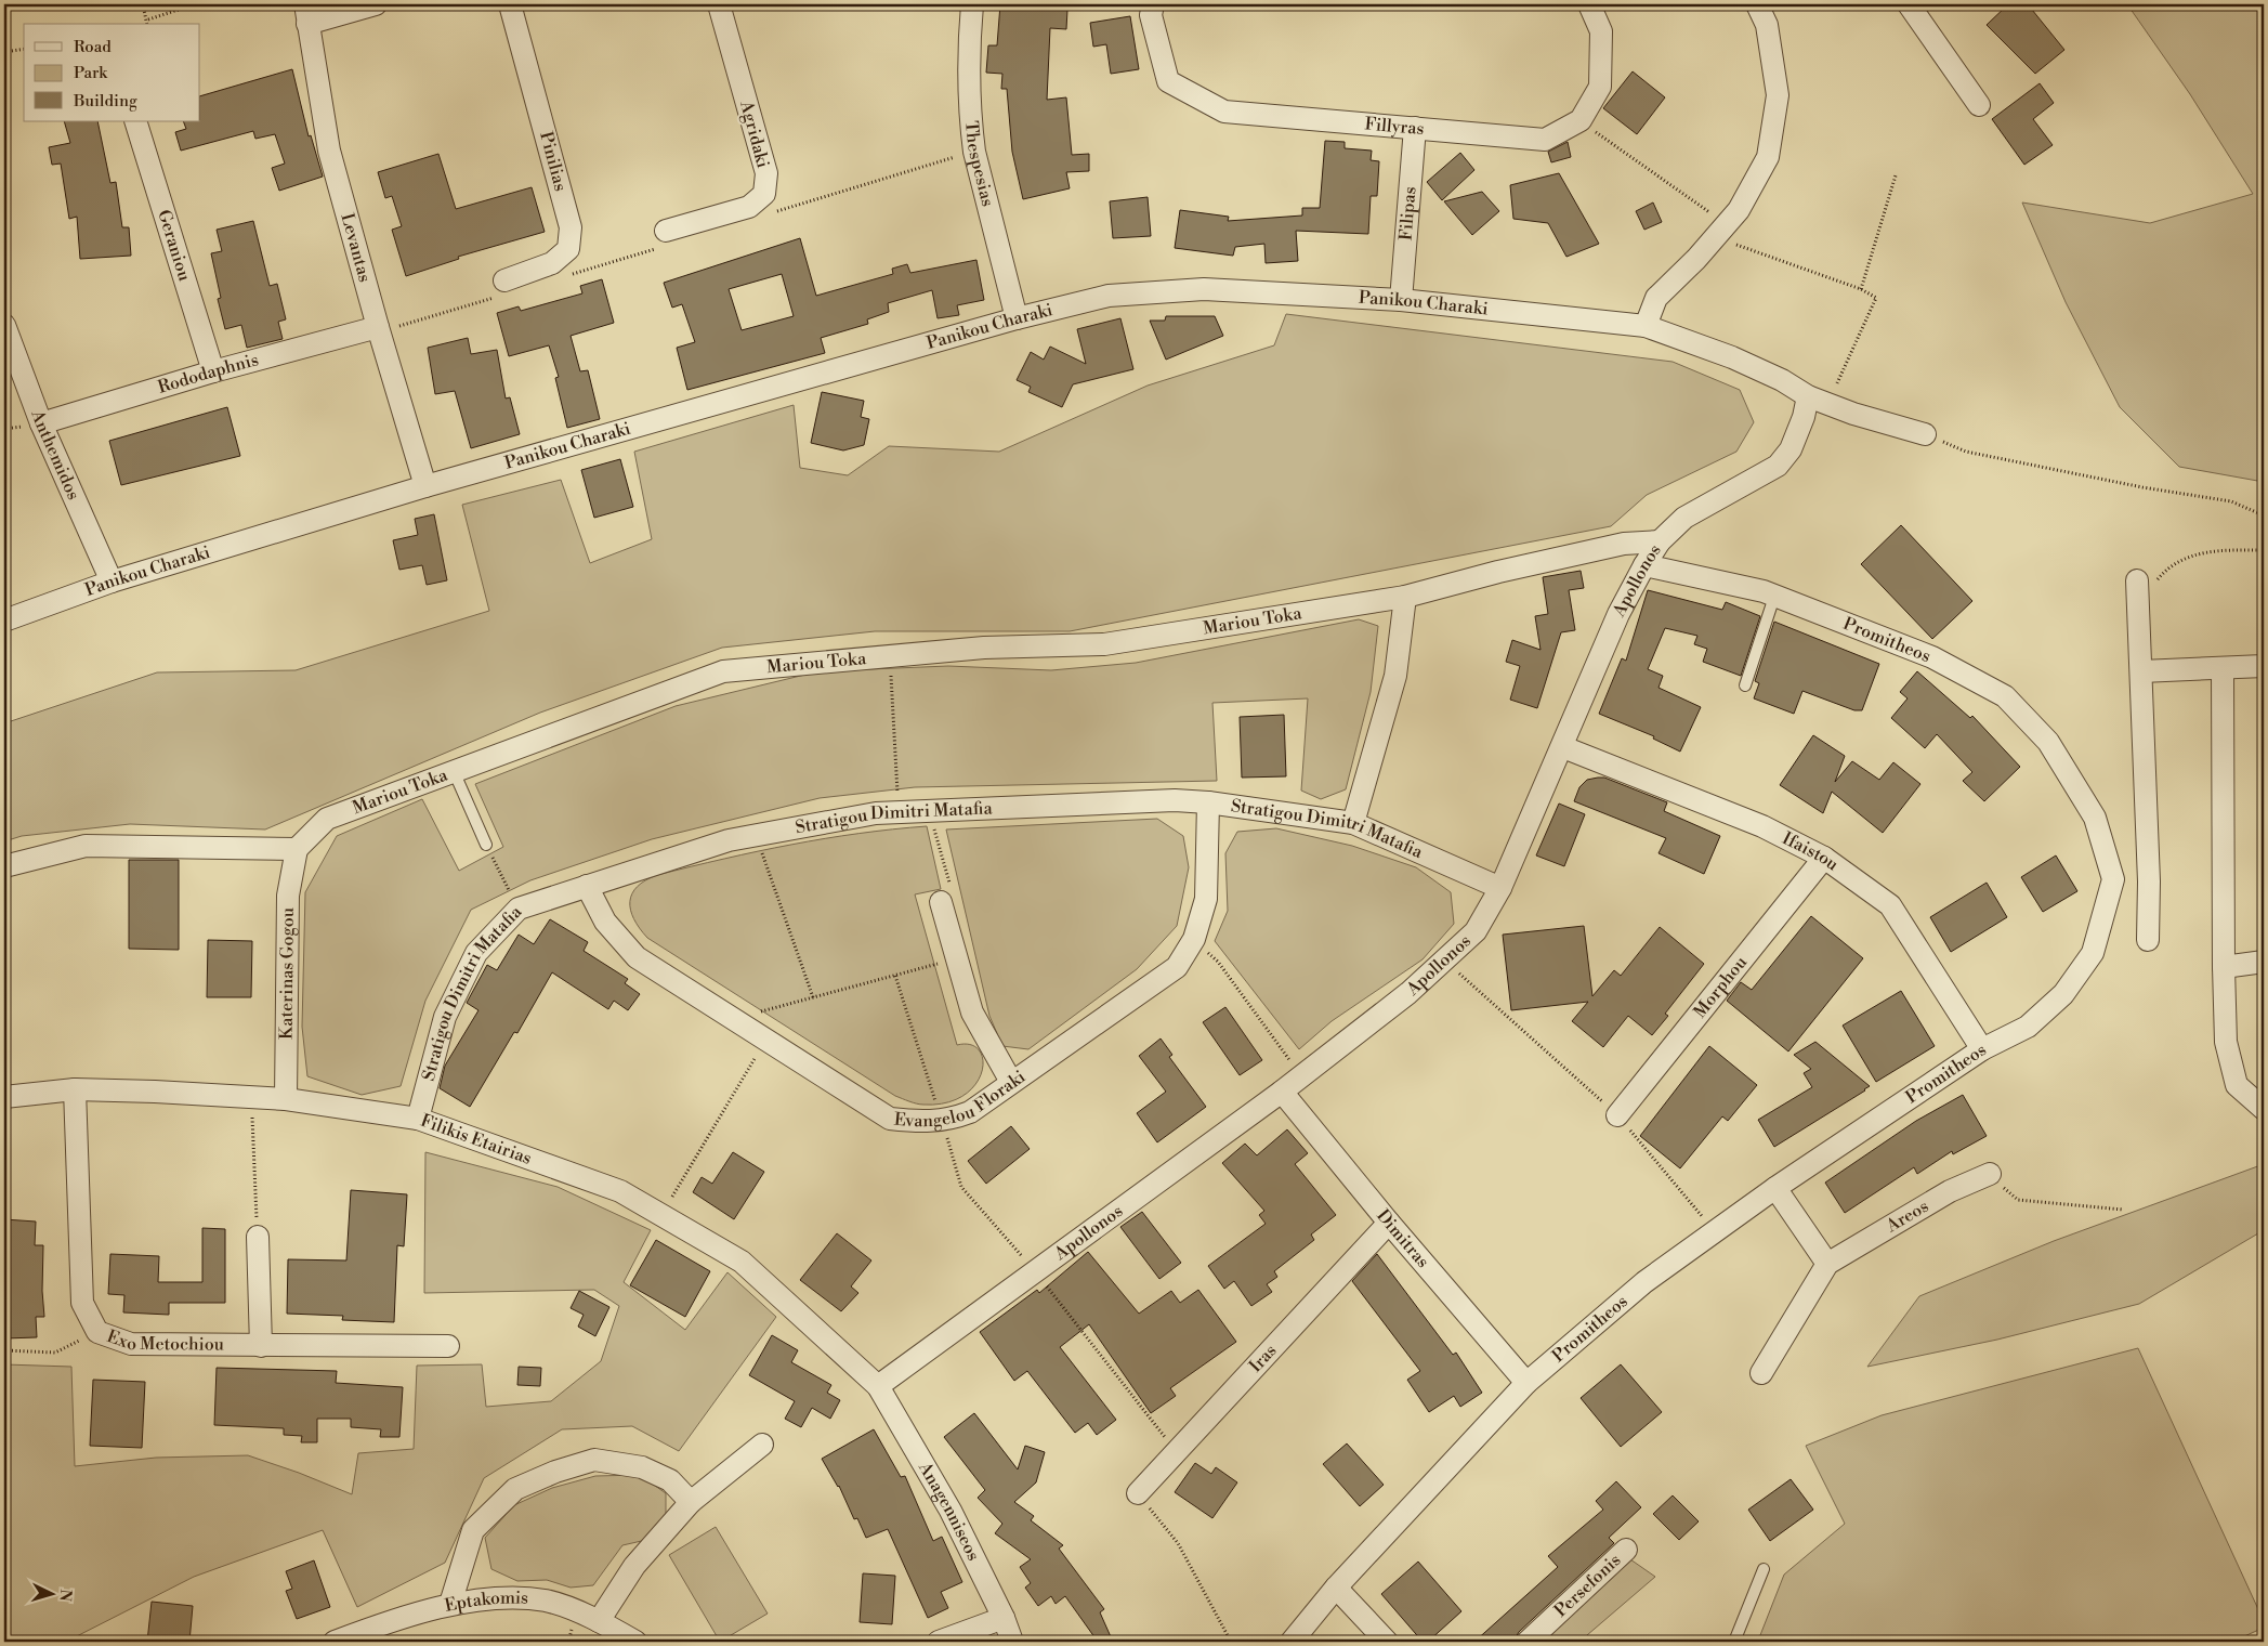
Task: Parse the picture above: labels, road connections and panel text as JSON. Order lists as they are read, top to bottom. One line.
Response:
{"streets":{"street":["Fillyras","Agridaki","Pinilias","Thespesias","Filipas","Geraniou","Levantas","Panikou Charaki","Rododaphnis","Anthemidos","Apollonos","Mariou Toka","Promitheos","Stratigou Dimitri Matafia","Ifaistou","Katerinas Gogou","Morphou","Evangelou Floraki","Filikis Etairias","Areos","Dimitras","Exo Metochiou","Iras","Anagenniseos","Persefonis","Eptakomis"]},"crossings":[["Fillyras","Filipas"],["Thespesias","Panikou Charaki"],["Filipas","Panikou Charaki"],["Geraniou","Rododaphnis"],["Levantas","Panikou Charaki"],["Levantas","Rododaphnis"],["Panikou Charaki","Anthemidos"],["Panikou Charaki","Apollonos"],["Rododaphnis","Anthemidos"],["Apollonos","Mariou Toka"],["Apollonos","Promitheos"],["Apollonos","Stratigou Dimitri Matafia"],["Apollonos","Ifaistou"],["Apollonos","Filikis Etairias"],["Apollonos","Dimitras"],["Apollonos","Anagenniseos"],["Mariou Toka","Katerinas Gogou"],["Promitheos","Ifaistou"],["Promitheos","Dimitras"],["Stratigou Dimitri Matafia","Evangelou Floraki"],["Stratigou Dimitri Matafia","Filikis Etairias"],["Ifaistou","Morphou"],["Katerinas Gogou","Filikis Etairias"],["Filikis Etairias","Exo Metochiou"],["Filikis Etairias","Anagenniseos"],["Dimitras","Iras"]],"legend":["Road","Park","Building"],"north":"right"}
